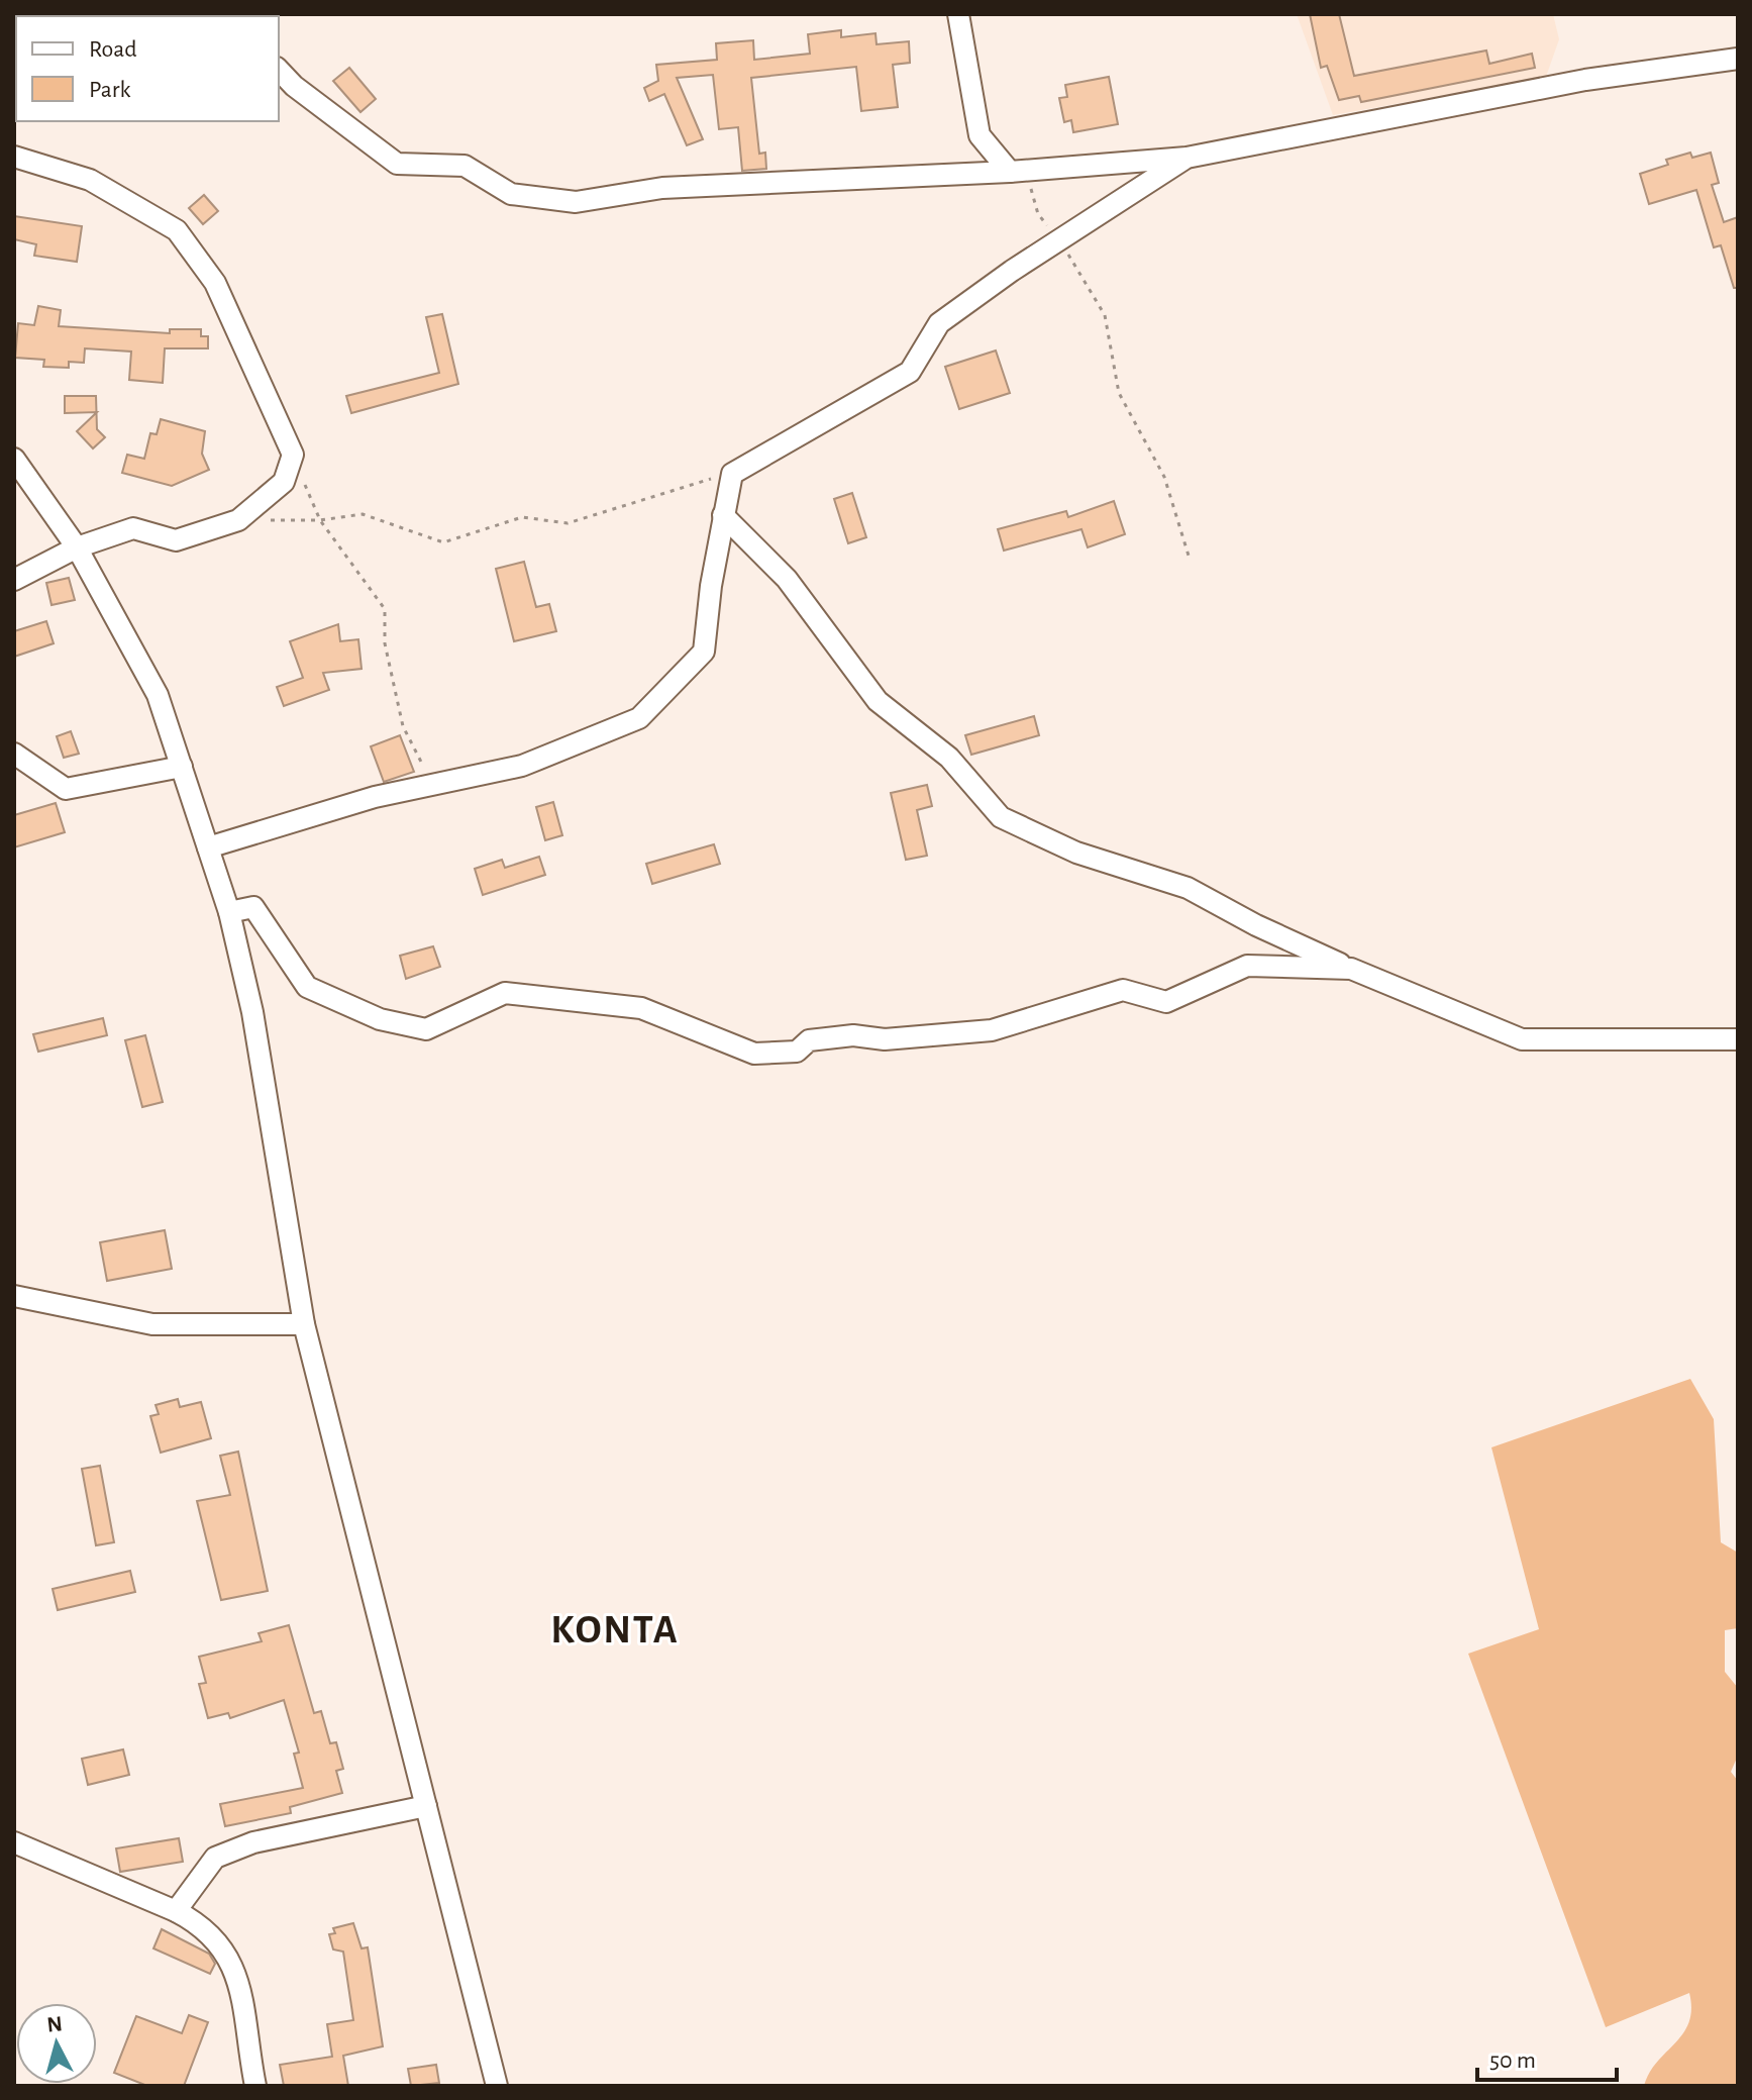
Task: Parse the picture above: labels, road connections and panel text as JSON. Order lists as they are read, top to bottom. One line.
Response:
{"districts":["KONTA"],"legend":["Road","Park"],"scale_bar":"50 m","north":"top"}
